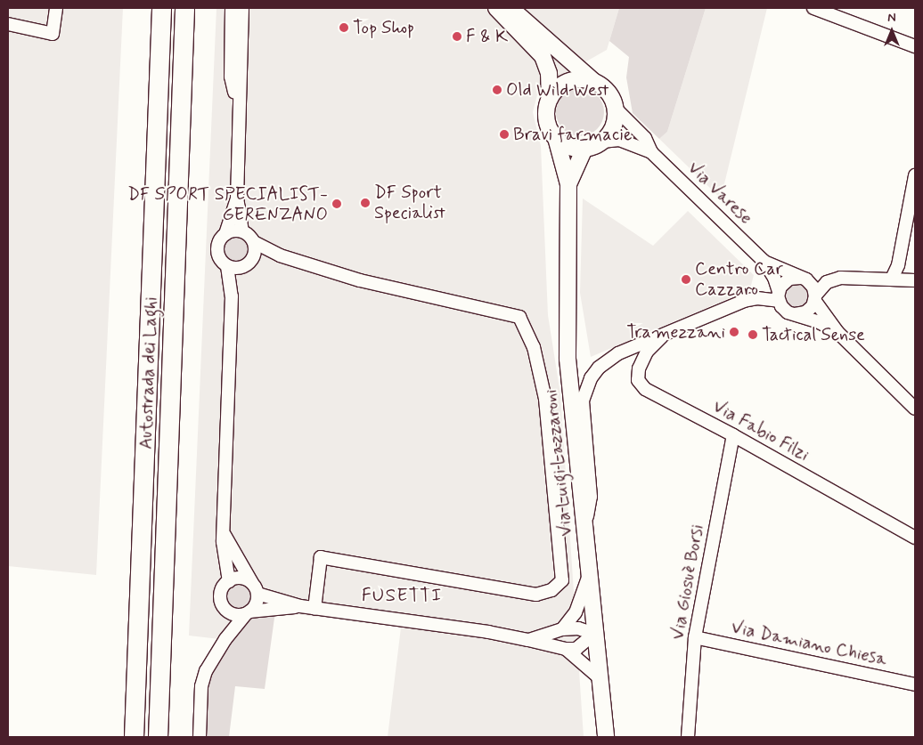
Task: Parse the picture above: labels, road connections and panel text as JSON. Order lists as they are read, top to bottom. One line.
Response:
{"streets":{"highway":["Autostrada dei Laghi"],"main road":["Via Luigi Lazzaroni"],"street":["Via Varese","Via Fabio Filzi","Via Giosuè Borsi","Via Damiano Chiesa"]},"crossings":[["Via Varese","Via Luigi Lazzaroni"],["Via Fabio Filzi","Via Giosuè Borsi"],["Via Giosuè Borsi","Via Damiano Chiesa"]],"districts":["FUSETTI"],"places":["Top Shop","F & K","Old Wild West","Bravi farmacie","DF Sport Specialist","DF SPORT SPECIALIST- GERENZANO","Centro Car Cazzaro","Tramezzani","Tactical Sense"],"north":"top"}
